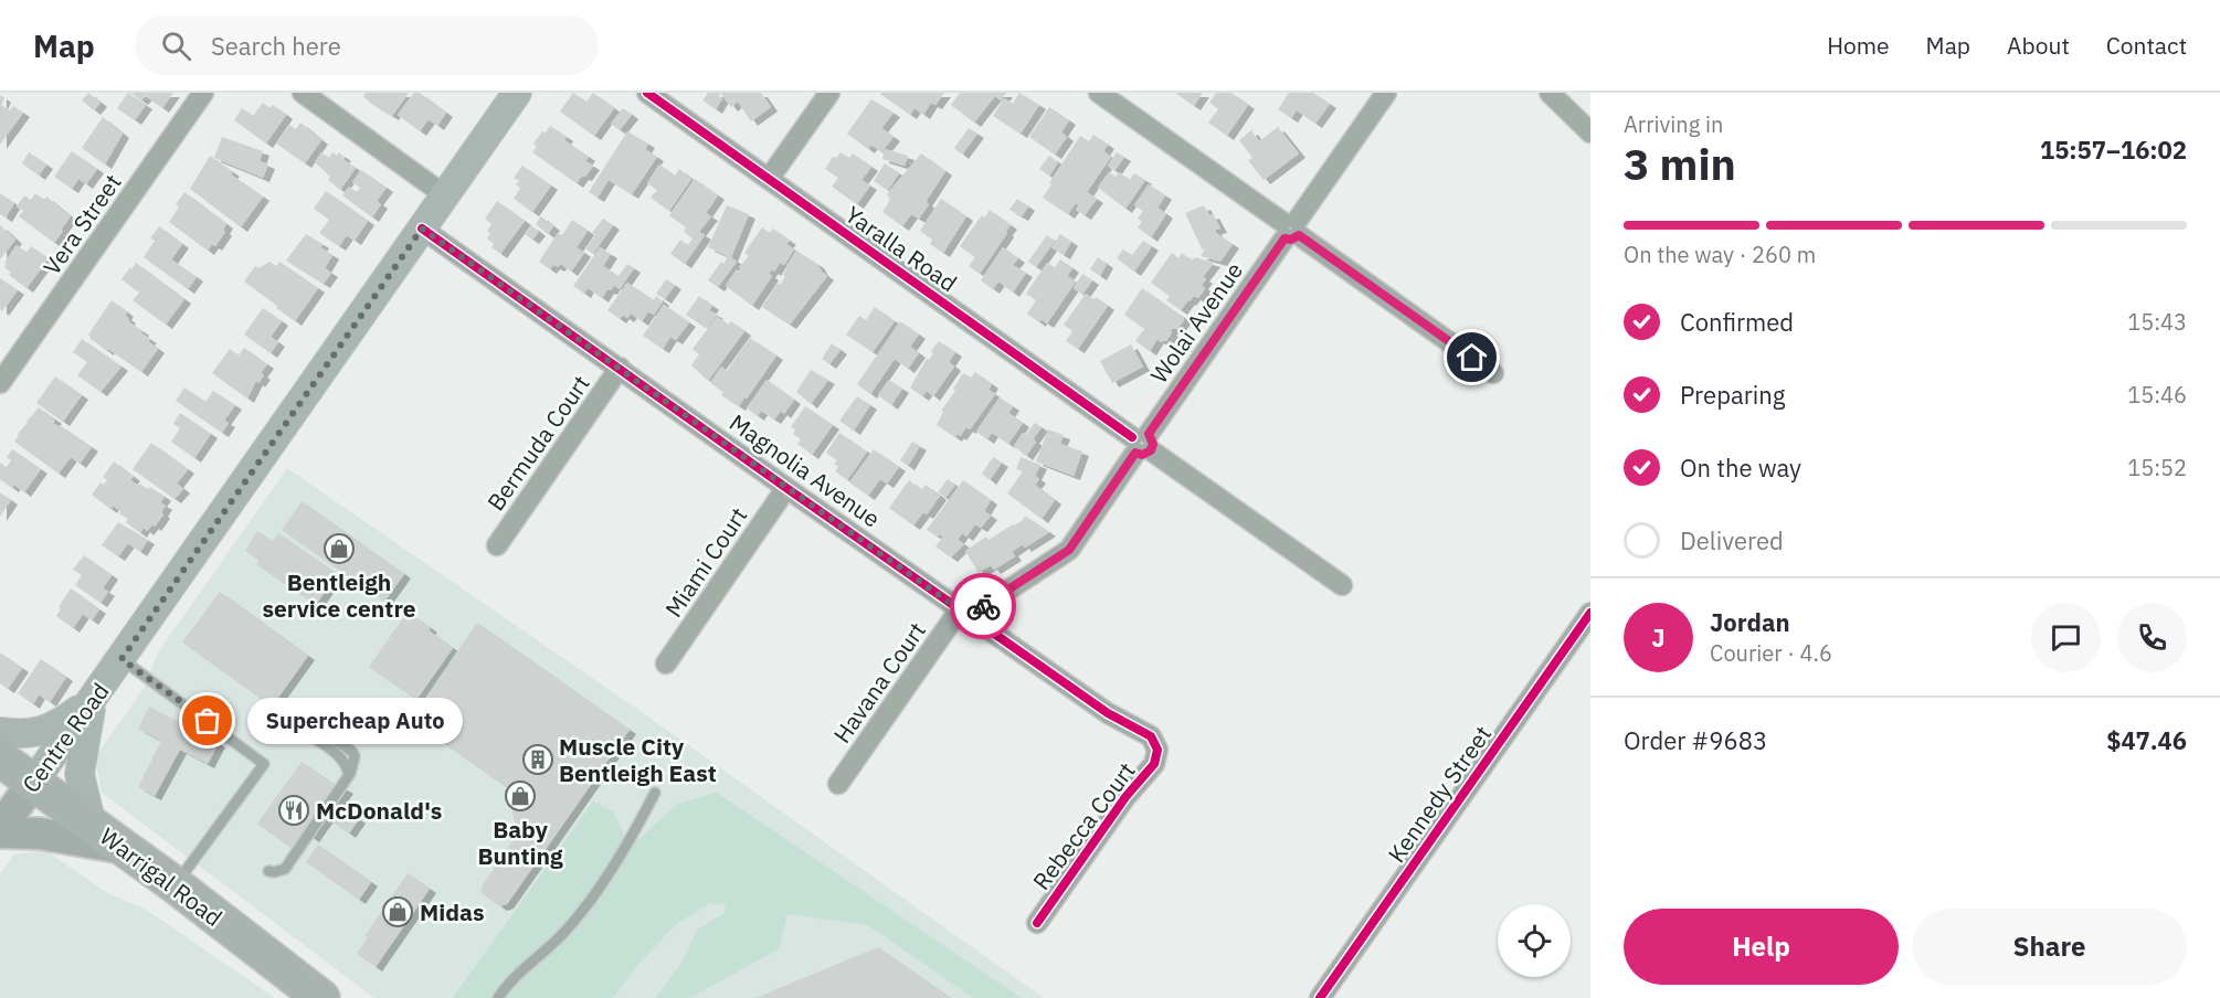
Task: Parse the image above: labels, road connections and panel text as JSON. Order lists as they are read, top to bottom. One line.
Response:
{"streets":{"highway":["Warrigal Road"],"main road":["Centre Road"],"street":["Vera Street","Yaralla Road","Wolai Avenue","Bermuda Court","Magnolia Avenue","Miami Court","Havana Court","Kennedy Street","Rebecca Court"]},"crossings":[["Yaralla Road","Wolai Avenue"],["Wolai Avenue","Magnolia Avenue"],["Wolai Avenue","Havana Court"],["Bermuda Court","Magnolia Avenue"],["Magnolia Avenue","Miami Court"],["Magnolia Avenue","Havana Court"],["Magnolia Avenue","Centre Road"],["Magnolia Avenue","Rebecca Court"],["Centre Road","Warrigal Road"]],"places":{"shop":["Bentleigh service centre","Baby Bunting","Midas"],"other":["Supercheap Auto"],"building":["Muscle City Bentleigh East"],"restaurant":["McDonald's"]},"page":{"header":"Map","search":"Search here","nav":["Home","Map","About","Contact"],"heading":["3 min","Arriving in","15:57–16:02"],"panel":["Jordan","Courier · 4.6","Order #9683","$47.46"],"bar":"On the way · 260 m","list":[["Confirmed","15:43"],["Preparing","15:46"],["On the way","15:52"],"Delivered"],"round":"J","bubble":"Supercheap Auto","buttons":["Help","Share"]}}
